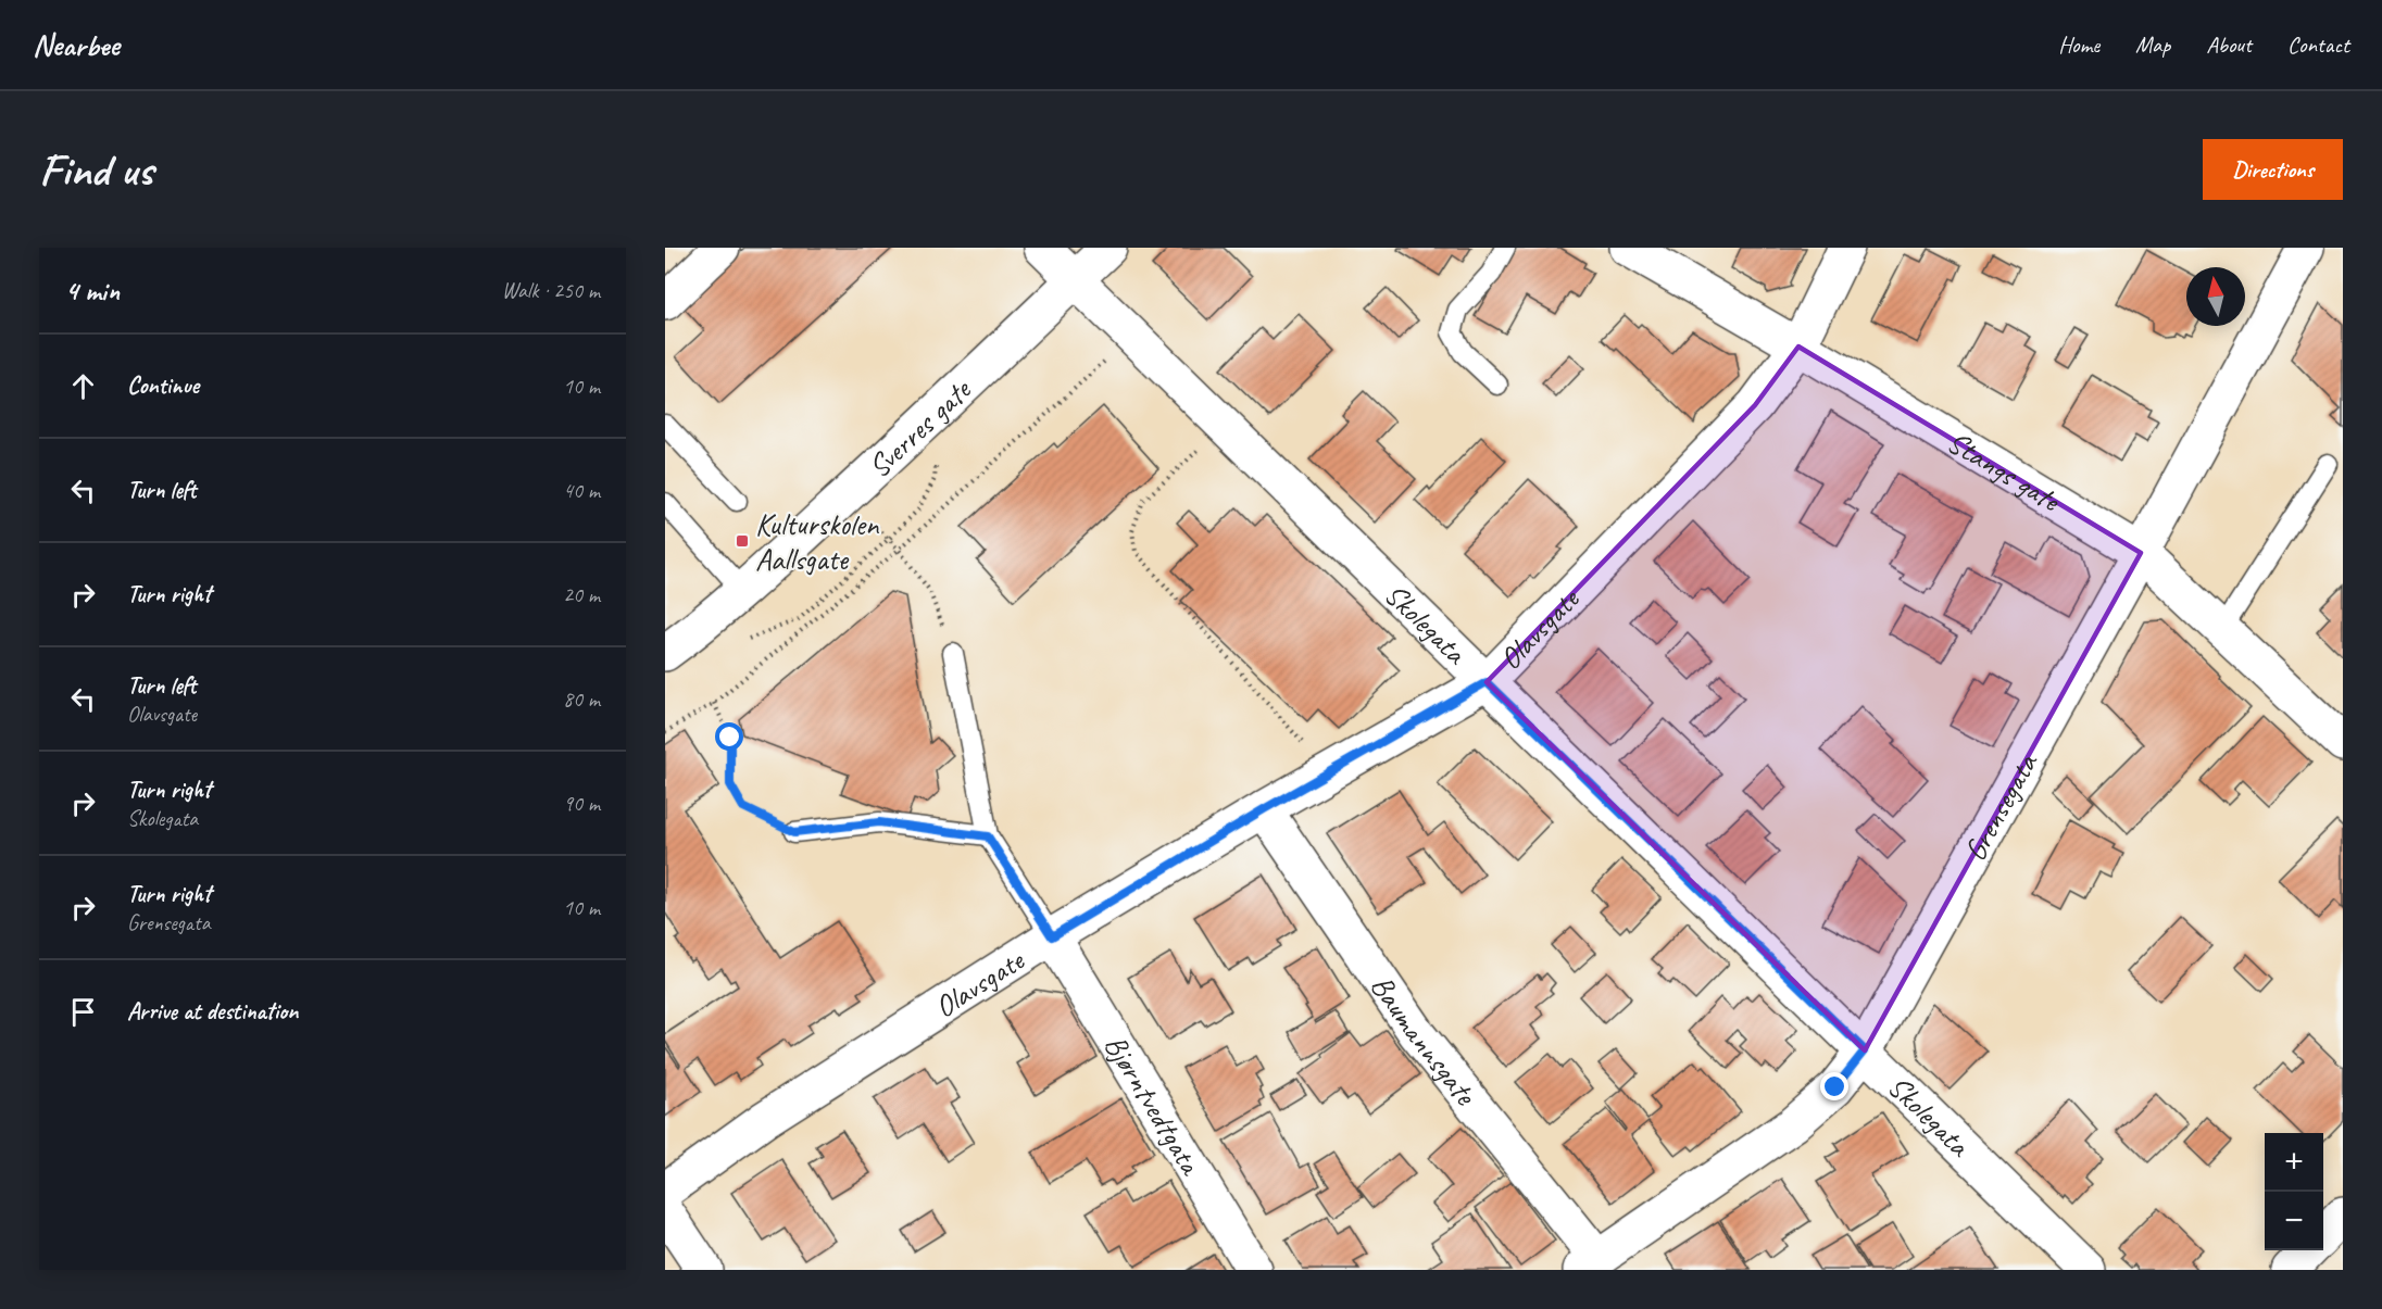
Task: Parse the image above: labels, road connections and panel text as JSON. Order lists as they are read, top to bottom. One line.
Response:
{"streets":{"street":["Sverres gate","Stangs gate","Skolegata","Olavsgate","Grensegata","Baumannsgate","Bjørntvedtgata"]},"crossings":[["Sverres gate","Skolegata"],["Stangs gate","Olavsgate"],["Stangs gate","Grensegata"],["Skolegata","Olavsgate"],["Skolegata","Grensegata"],["Olavsgate","Baumannsgate"],["Olavsgate","Bjørntvedtgata"],["Grensegata","Baumannsgate"]],"places":{"transit":["Kulturskolen Aallsgate"]},"north":"top","page":{"header":"Nearbee","nav":["Home","Map","About","Contact"],"buttons":"Directions","title":"Find us","heading":["4 min","Walk · 250 m"],"list":[["Continue","10 m"],["Turn left","40 m"],["Turn right","20 m"],["Turn left","Olavsgate","80 m"],["Turn right","Skolegata","90 m"],["Turn right","Grensegata","10 m"],"Arrive at destination"],"map_buttons":["+","−"]}}
